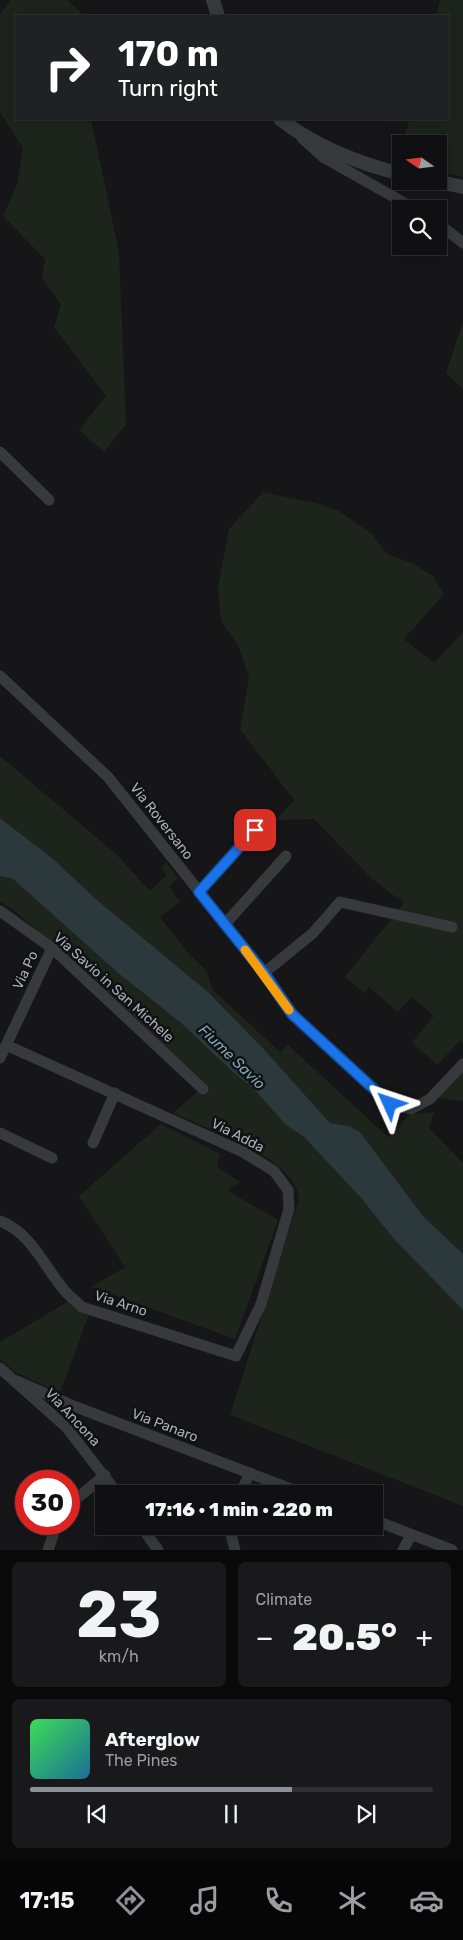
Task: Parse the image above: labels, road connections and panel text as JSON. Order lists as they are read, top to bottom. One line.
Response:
{"streets":{"street":["Via Roversano","Via Po","Via Savio in San Michele","Via Adda","Via Arno","Via Ancona","Via Panaro"]},"crossings":[["Via Po","Via Savio in San Michele"],["Via Po","Via Adda"],["Via Adda","Via Arno"],["Via Ancona","Via Panaro"]],"water":["Fiume Savio"],"north":"left","page":{"turn":["170 m","Turn right"],"limit":"30","trip":"17:16 · 1 min · 220 m","tile":[["23","km/h"],"Climate"],"heat":["−","20.5°","+"],"song":["Afterglow","The Pines"],"tabs":"17:15"}}
